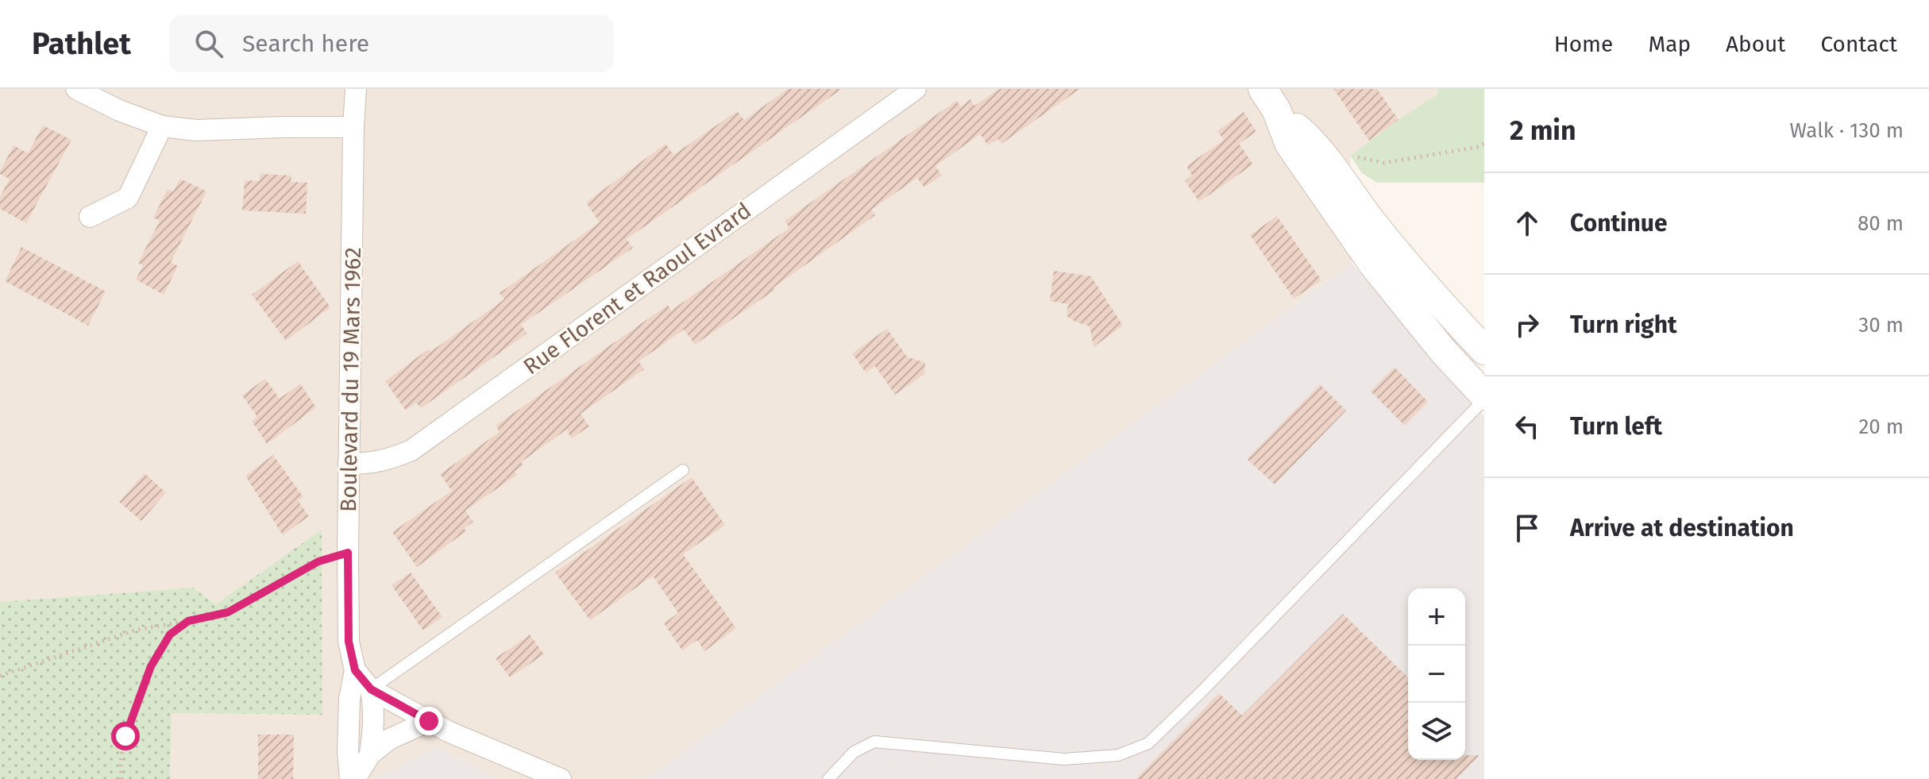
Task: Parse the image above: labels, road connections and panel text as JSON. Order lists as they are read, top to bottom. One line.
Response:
{"streets":{"street":["Rue Florent et Raoul Evrard","Boulevard du 19 Mars 1962"]},"crossings":[["Rue Florent et Raoul Evrard","Boulevard du 19 Mars 1962"]],"page":{"header":"Pathlet","search":"Search here","nav":["Home","Map","About","Contact"],"heading":["2 min","Walk · 130 m"],"list":[["Continue","80 m"],["Turn right","30 m"],["Turn left","20 m"],"Arrive at destination"],"map_buttons":["+","−"]}}
